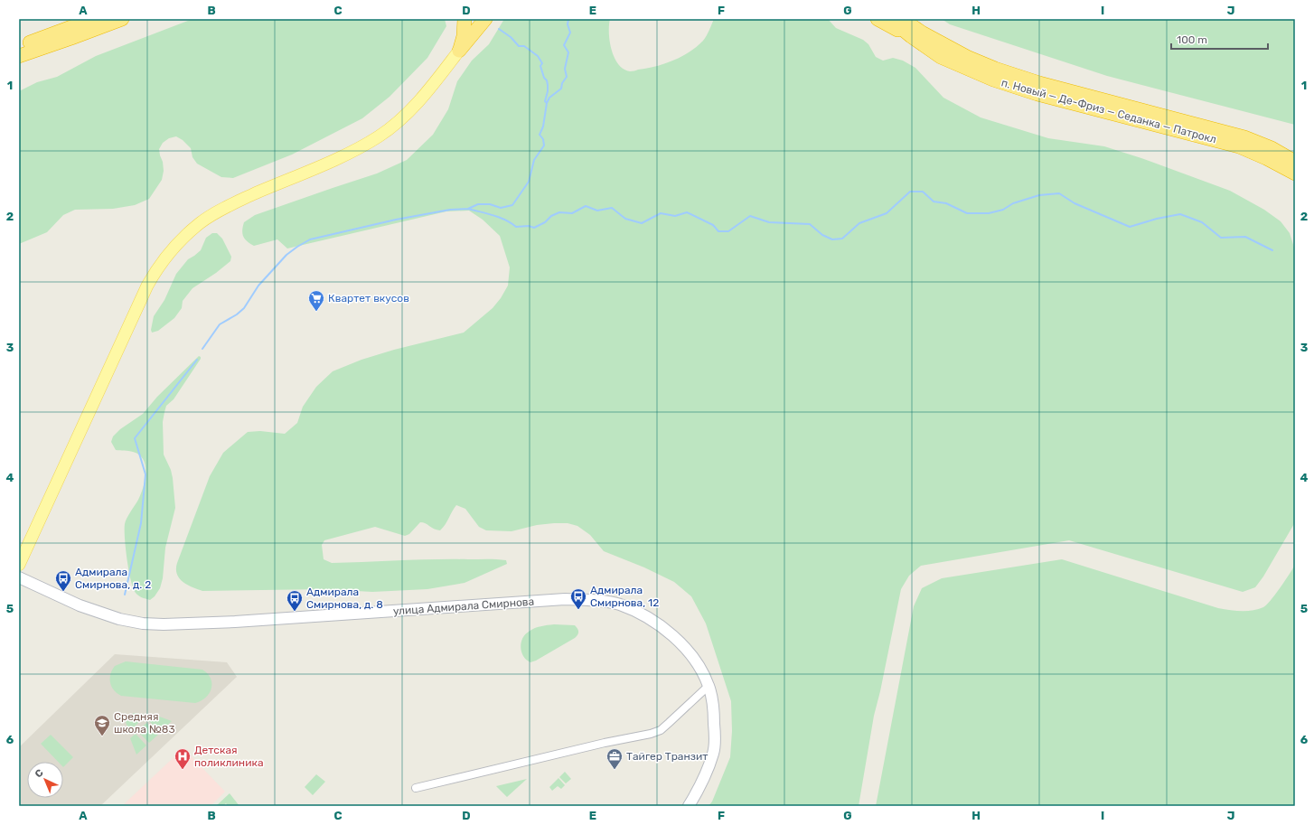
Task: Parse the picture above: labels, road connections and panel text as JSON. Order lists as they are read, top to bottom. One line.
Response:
{"streets":{"highway":["п. Новый — Де-Фриз — Седанка — Патрокл"],"street":["улица Адмирала Смирнова"]},"places":{"supermarket":["Квартет вкусов"],"bus stop":["Адмирала Смирнова, д. 2","Адмирала Смирнова, 12","Адмирала Смирнова, д. 8"],"school or university":["Средняя школа №83"],"hospital":["Детская поликлиника"],"office":["Тайгер Транзит"]},"scale_bar":"100 m","north":"top left","grid":{"columns":["A","B","C","D","E","F","G","H","I","J"],"rows":["1","2","3","4","5","6"]}}
